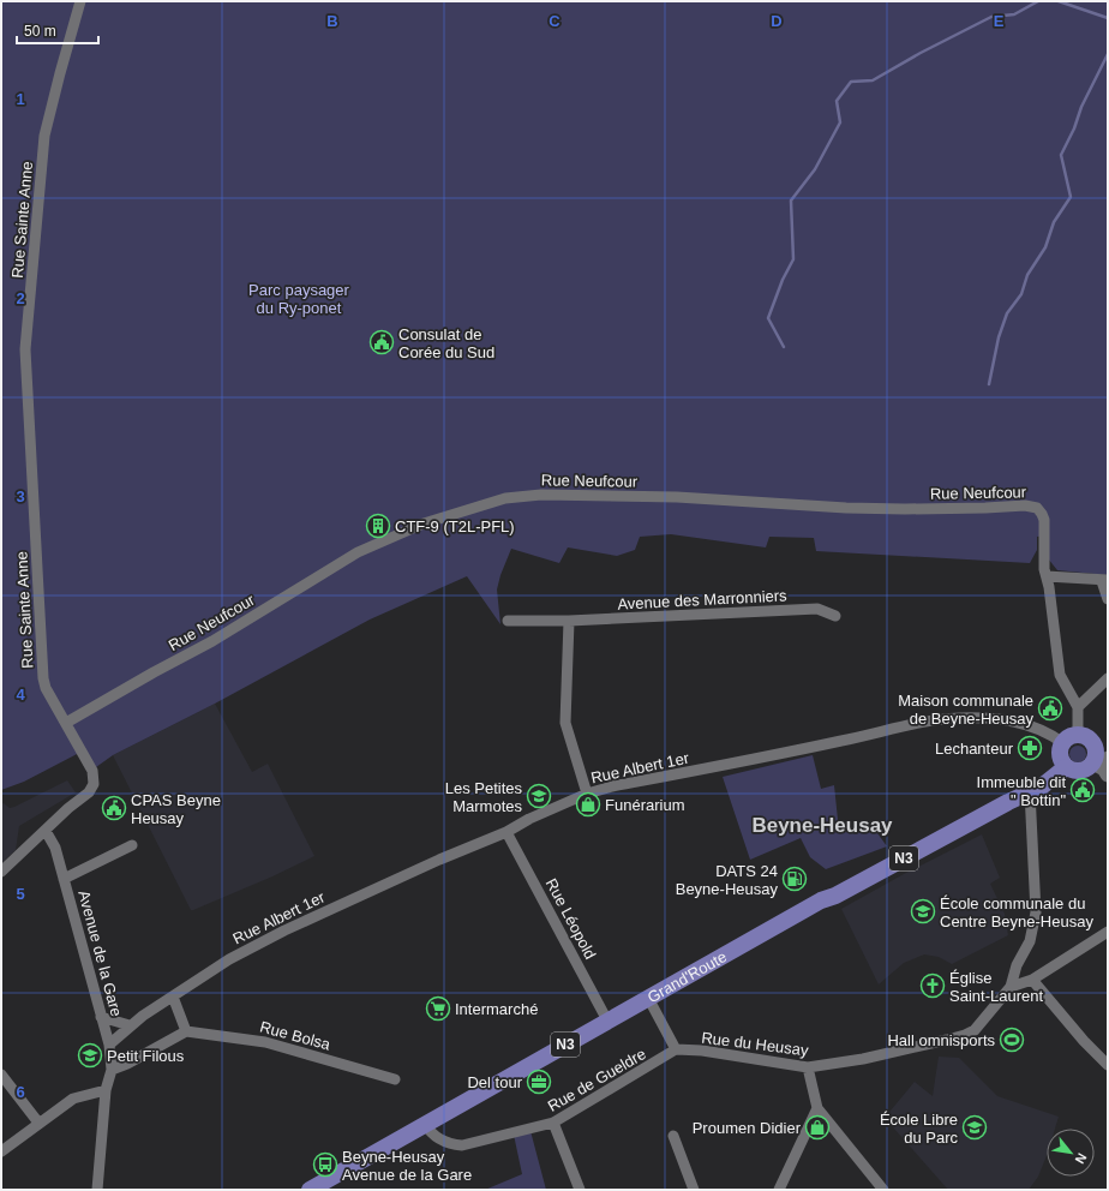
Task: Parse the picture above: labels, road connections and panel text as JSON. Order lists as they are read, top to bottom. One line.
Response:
{"streets":{"main road":["N3","Grand'Route"],"street":["Rue Sainte Anne","Rue Neufcour","Avenue des Marronniers","Rue Albert 1er","Rue Léopold","Avenue de la Gare","Rue Bolsa","Rue du Heusay","Rue de Gueldre"]},"crossings":[["Rue Sainte Anne","Rue Neufcour"],["Rue Sainte Anne","Avenue de la Gare"],["Rue Albert 1er","Rue Léopold"],["Rue Albert 1er","Avenue de la Gare"],["Rue Albert 1er","Grand'Route"],["Rue Léopold","Grand'Route"],["Grand'Route","Rue du Heusay"],["Grand'Route","Rue de Gueldre"],["Rue du Heusay","Rue de Gueldre"]],"districts":["Beyne-Heusay"],"parks":["Parc paysager du Ry-ponet"],"places":{"public building":["Consulat de Corée du Sud","Maison communale de Beyne-Heusay","Immeuble dit \" Bottin\"","CPAS Beyne Heusay"],"building":["CTF-9 (T2L-PFL)"],"pharmacy":["Lechanteur"],"school or university":["Les Petites Marmotes","École communale du Centre Beyne-Heusay","Petit Filous","École Libre du Parc"],"shop":["Funérarium","Proumen Didier"],"fuel station":["DATS 24 Beyne-Heusay"],"church":["Église Saint-Laurent"],"supermarket":["Intermarché"],"sports":["Hall omnisports"],"office":["Del tour"],"bus stop":["Beyne-Heusay Avenue de la Gare"]},"scale_bar":"50 m","north":"bottom right","grid":{"columns":["B","C","D","E"],"rows":["1","2","3","4","5","6"]}}
